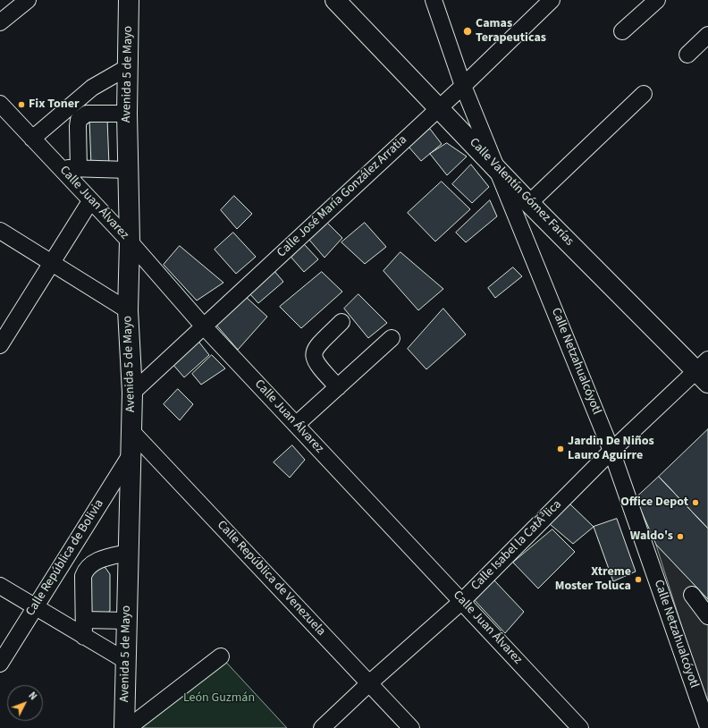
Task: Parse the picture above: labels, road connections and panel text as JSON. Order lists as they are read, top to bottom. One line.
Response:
{"streets":{"main road":["Avenida 5 de Mayo","Calle Valentín Gómez Farías"],"street":["Calle José María González Arratia","Calle Juan Álvarez","Calle Netzahualcóyotl","Calle Isabel la CatÃ³lica","Calle República de Bolivia","Calle República de Venezuela"]},"crossings":[["Avenida 5 de Mayo","Calle José María González Arratia"],["Avenida 5 de Mayo","Calle Juan Álvarez"],["Avenida 5 de Mayo","Calle República de Bolivia"],["Avenida 5 de Mayo","Calle República de Venezuela"],["Calle Valentín Gómez Farías","Calle José María González Arratia"],["Calle Valentín Gómez Farías","Calle Netzahualcóyotl"],["Calle Valentín Gómez Farías","Calle Isabel la CatÃ³lica"],["Calle José María González Arratia","Calle Juan Álvarez"],["Calle José María González Arratia","Calle Netzahualcóyotl"],["Calle Juan Álvarez","Calle Isabel la CatÃ³lica"],["Calle Netzahualcóyotl","Calle Isabel la CatÃ³lica"],["Calle Isabel la CatÃ³lica","Calle República de Venezuela"]],"parks":["León Guzmán"],"places":["Camas Terapeuticas","Fix Toner","Jardin De Niños Lauro Aguirre","Office Depot","Waldo's","Xtreme Moster Toluca"],"north":"top right"}
